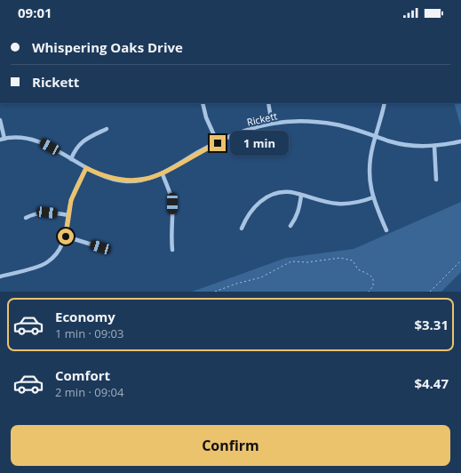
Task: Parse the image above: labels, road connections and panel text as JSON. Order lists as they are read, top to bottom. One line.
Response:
{"streets":{"street":["Rickett"]},"page":{"status":"09:01","banner":["Whispering Oaks Drive","Rickett"],"bubble":"1 min","list":[{"name":"Economy","note":"1 min · 09:03","value":"$3.31"},{"name":"Comfort","note":"2 min · 09:04","value":"$4.47"}],"buttons":"Confirm"}}
